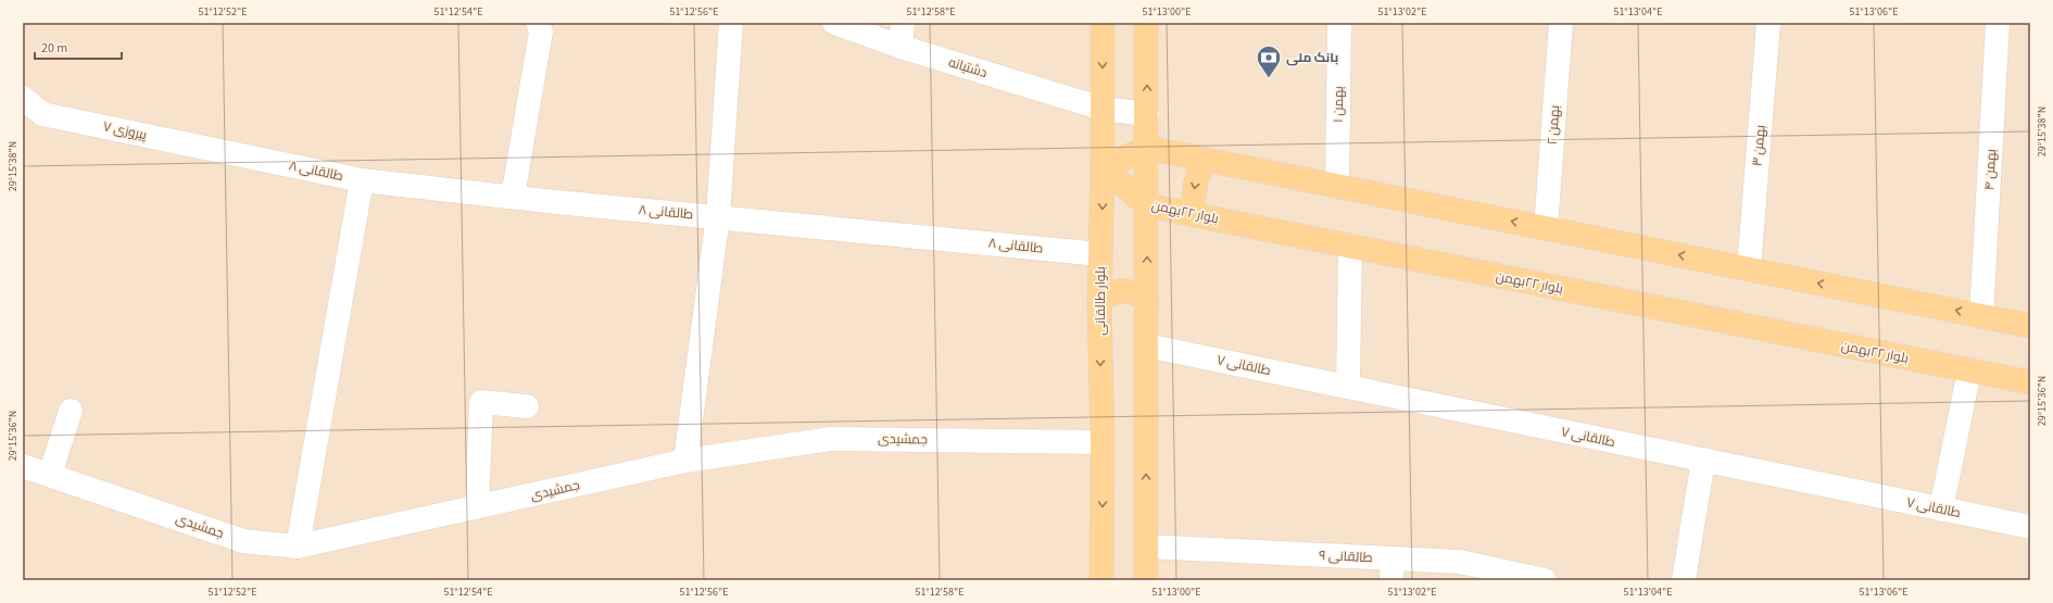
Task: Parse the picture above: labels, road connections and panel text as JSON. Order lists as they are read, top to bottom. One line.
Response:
{"streets":{"main road":["بلوار ۲۲بهمن","بلوار طالقانی"],"street":["دشتیانه","بهمن ۱","بهمن ۲","پیروزی ۷","بهمن ۳","بهمن ۴","طالقانی ۸","طالقانی ۷","جمشیدی","طالقانی ۹"]},"crossings":[["دشتیانه","بلوار طالقانی"],["پیروزی ۷","طالقانی ۸"],["طالقانی ۸","بلوار طالقانی"],["بلوار ۲۲بهمن","بلوار طالقانی"],["بلوار طالقانی","جمشیدی"]],"places":{"bank":["بانک ملی"]},"scale_bar":"20 m","coordinates":["51°12'52\"E","51°12'54\"E","51°12'56\"E","51°12'58\"E","51°13'00\"E","51°13'02\"E","51°13'04\"E","51°13'06\"E","29°15'38\"N","29°15'36\"N"]}
